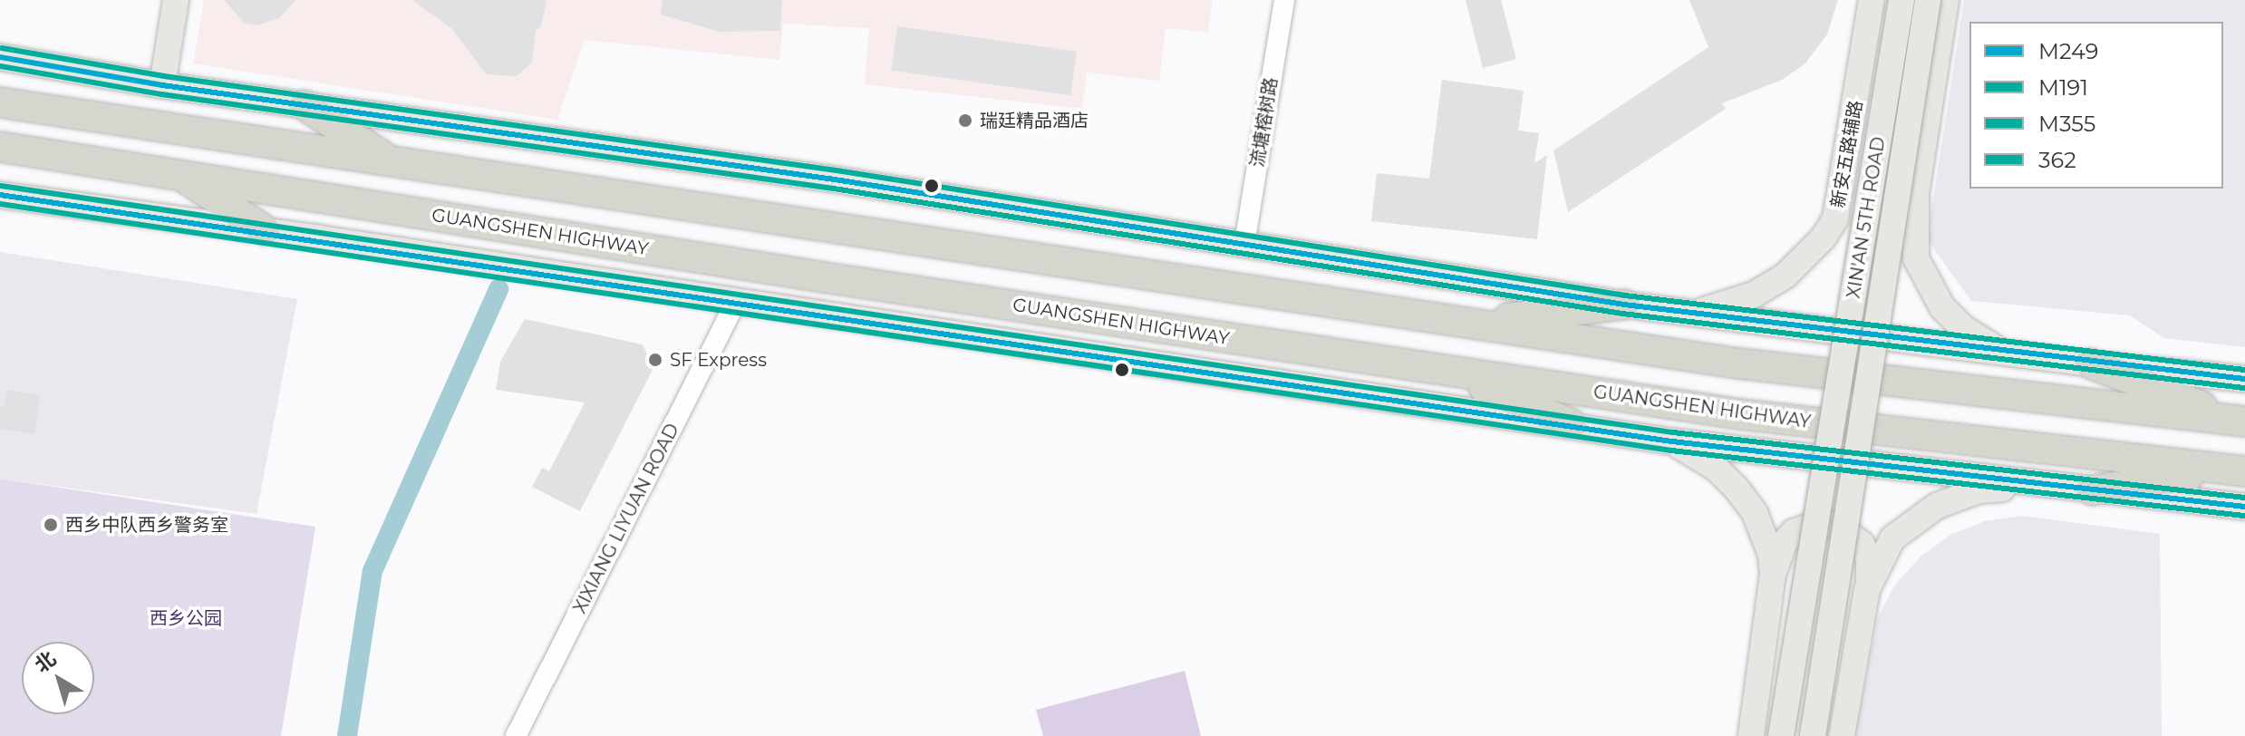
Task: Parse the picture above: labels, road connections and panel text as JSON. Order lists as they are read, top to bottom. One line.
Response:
{"streets":{"highway":["GUANGSHEN HIGHWAY"],"main road":["新安五路辅路","XIN'AN 5TH ROAD"],"street":["流塘榕树路","XIXIANG LIYUAN ROAD"]},"parks":["西乡公园"],"places":["瑞廷精品酒店","SF Express","西乡中队西乡警务室"],"lines":["transit line M355","transit line M249","transit line M191","transit line 362"],"legend":["M249","M191","M355","362"],"north":"top left"}
